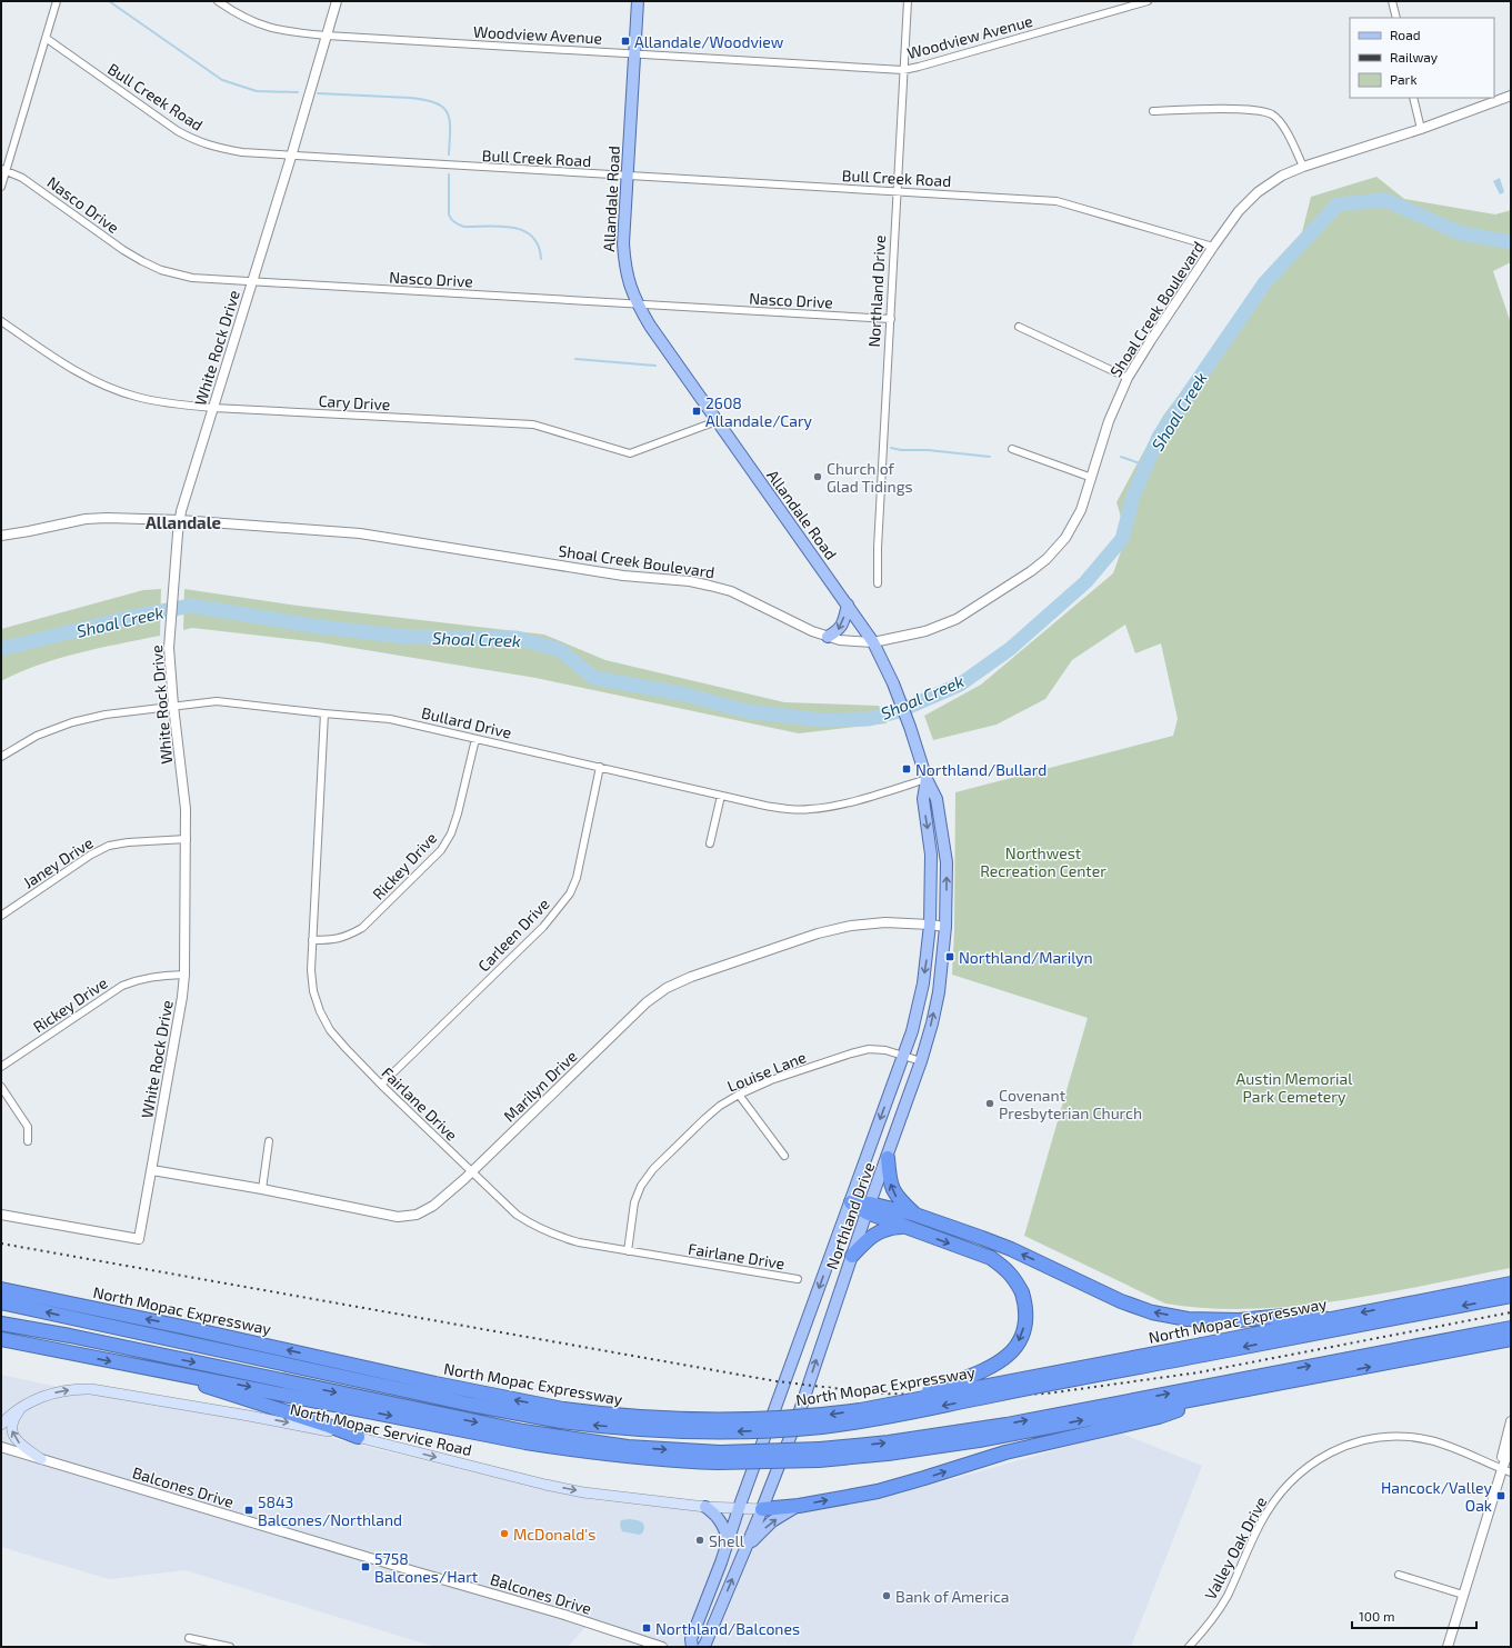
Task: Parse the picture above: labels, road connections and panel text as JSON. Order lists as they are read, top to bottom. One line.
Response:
{"streets":{"highway":["North Mopac Expressway"],"main road":["Allandale Road","Northland Drive","North Mopac Service Road"],"street":["Woodview Avenue","Bull Creek Road","Nasco Drive","Shoal Creek Boulevard","White Rock Drive","Cary Drive","Bullard Drive","Janey Drive","Rickey Drive","Carleen Drive","Louise Lane","Marilyn Drive","Fairlane Drive","Balcones Drive","Valley Oak Drive"]},"crossings":[["Woodview Avenue","Allandale Road"],["Woodview Avenue","Northland Drive"],["Woodview Avenue","White Rock Drive"],["Bull Creek Road","Allandale Road"],["Bull Creek Road","Northland Drive"],["Bull Creek Road","Shoal Creek Boulevard"],["Bull Creek Road","White Rock Drive"],["Allandale Road","Nasco Drive"],["Allandale Road","Northland Drive"],["Allandale Road","Shoal Creek Boulevard"],["Allandale Road","Cary Drive"],["Nasco Drive","Northland Drive"],["Nasco Drive","White Rock Drive"],["Northland Drive","Shoal Creek Boulevard"],["Northland Drive","Bullard Drive"],["Northland Drive","Louise Lane"],["Northland Drive","Marilyn Drive"],["Northland Drive","North Mopac Service Road"],["Shoal Creek Boulevard","White Rock Drive"],["White Rock Drive","Cary Drive"],["White Rock Drive","Bullard Drive"],["White Rock Drive","Janey Drive"],["White Rock Drive","Rickey Drive"],["White Rock Drive","Marilyn Drive"],["Bullard Drive","Rickey Drive"],["Bullard Drive","Carleen Drive"],["Bullard Drive","Fairlane Drive"],["Rickey Drive","Fairlane Drive"],["Carleen Drive","Fairlane Drive"],["Louise Lane","Fairlane Drive"],["Marilyn Drive","Fairlane Drive"]],"one_way":["North Mopac Service Road"],"districts":["Allandale"],"water":["Shoal Creek"],"parks":["Northwest Recreation Center","Austin Memorial Park Cemetery"],"places":{"transit":["Allandale/Woodview","2608 Allandale/Cary","Northland/Bullard","Northland/Marilyn","Hancock/Valley Oak","5843 Balcones/Northland","5758 Balcones/Hart","Northland/Balcones"],"other":["Church of Glad Tidings","Covenant Presbyterian Church","McDonald's","Shell","Bank of America"]},"legend":["Road","Railway","Park"],"scale_bar":"100 m"}
